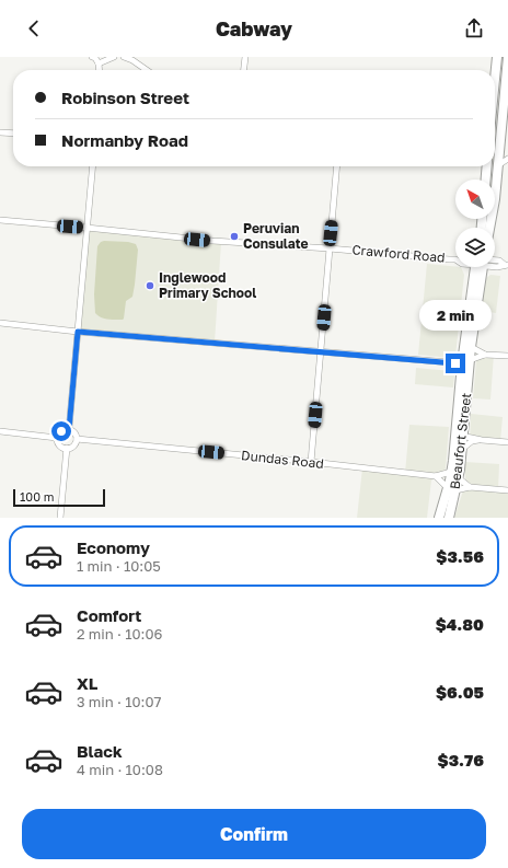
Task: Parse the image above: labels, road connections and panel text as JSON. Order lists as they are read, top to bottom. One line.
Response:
{"streets":{"main road":["Beaufort Street"],"street":["Crawford Road","Dundas Road"]},"crossings":[["Beaufort Street","Dundas Road"]],"places":["Peruvian Consulate","Inglewood Primary School"],"scale_bar":"100 m","north":"top left","page":{"header":"Cabway","banner":["Robinson Street","Normanby Road"],"bubble":"2 min","scale":"100 m","list":[{"name":"Economy","note":"1 min · 10:05","value":"$3.56"},{"name":"Comfort","note":"2 min · 10:06","value":"$4.80"},{"name":"XL","note":"3 min · 10:07","value":"$6.05"},{"name":"Black","note":"4 min · 10:08","value":"$3.76"}],"buttons":"Confirm"}}
